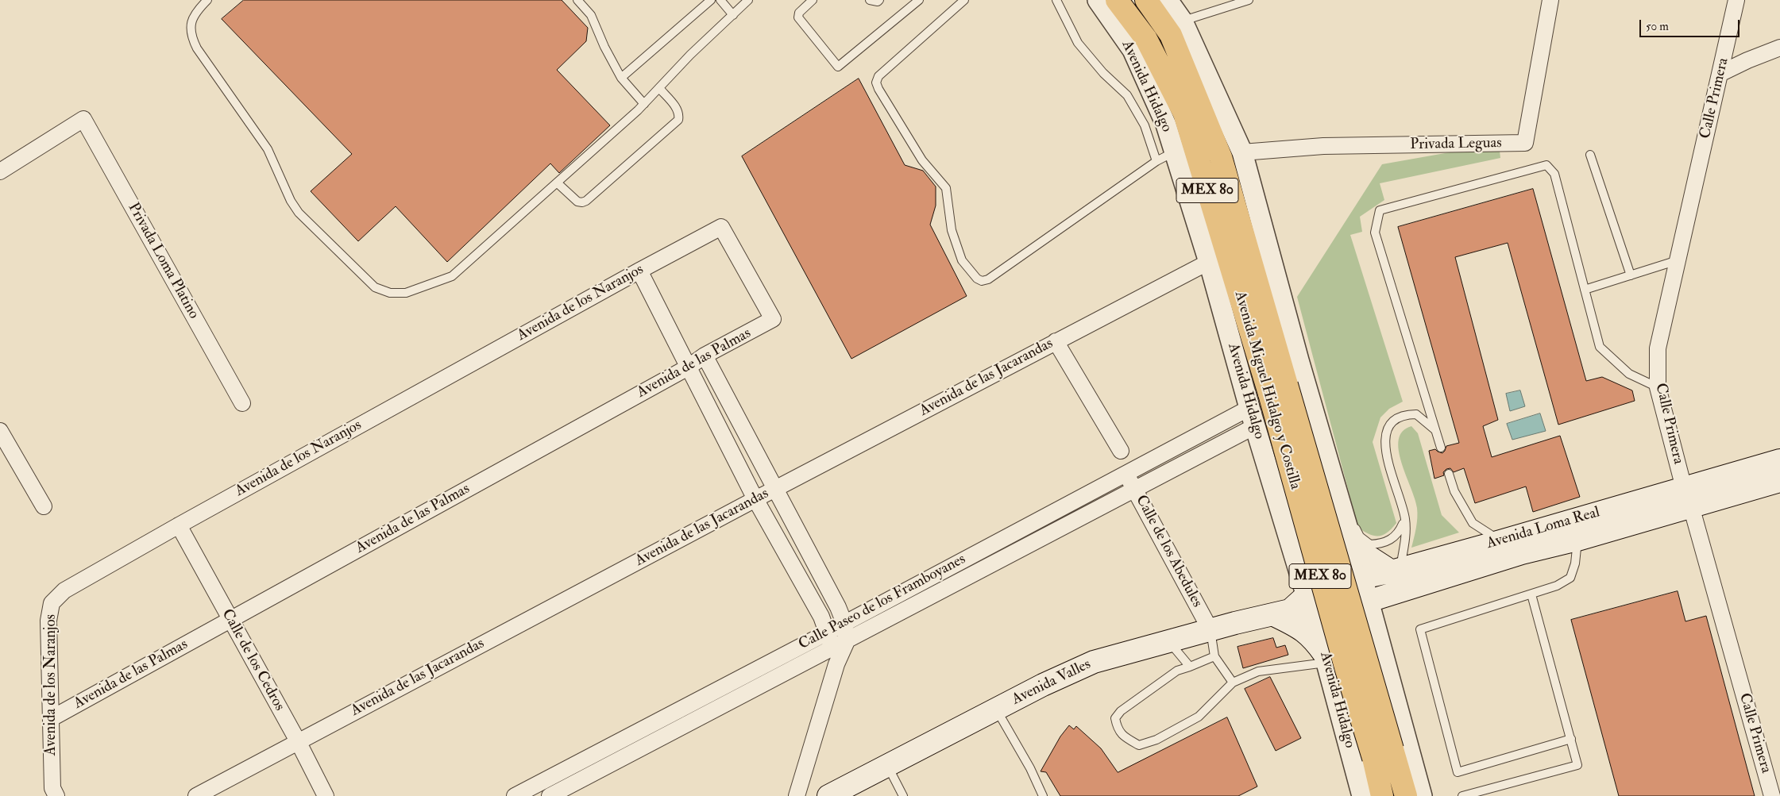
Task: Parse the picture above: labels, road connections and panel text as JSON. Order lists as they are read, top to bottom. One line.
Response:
{"streets":{"main road":["MEX 80","Avenida Miguel Hidalgo y Costilla","Avenida Loma Real","Avenida Valles"],"street":["Avenida Hidalgo","Calle Primera","Privada Leguas","Privada Loma Platino","Avenida de los Naranjos","Avenida de las Palmas","Avenida de las Jacarandas","Calle de los Abedules","Calle Paseo de los Framboyanes","Calle de los Cedros"]},"crossings":[["Avenida Hidalgo","Avenida de las Jacarandas"],["Avenida Hidalgo","Avenida Loma Real"],["Avenida Hidalgo","Calle Paseo de los Framboyanes"],["Avenida Hidalgo","Avenida Valles"],["Calle Primera","Avenida Loma Real"],["Avenida de los Naranjos","Avenida de las Palmas"],["Avenida de los Naranjos","Calle de los Cedros"],["Avenida de las Palmas","Calle de los Cedros"],["Avenida de las Jacarandas","Calle de los Cedros"],["Avenida Loma Real","Avenida Valles"],["Calle de los Abedules","Calle Paseo de los Framboyanes"],["Calle de los Abedules","Avenida Valles"]],"scale_bar":"50 m"}
